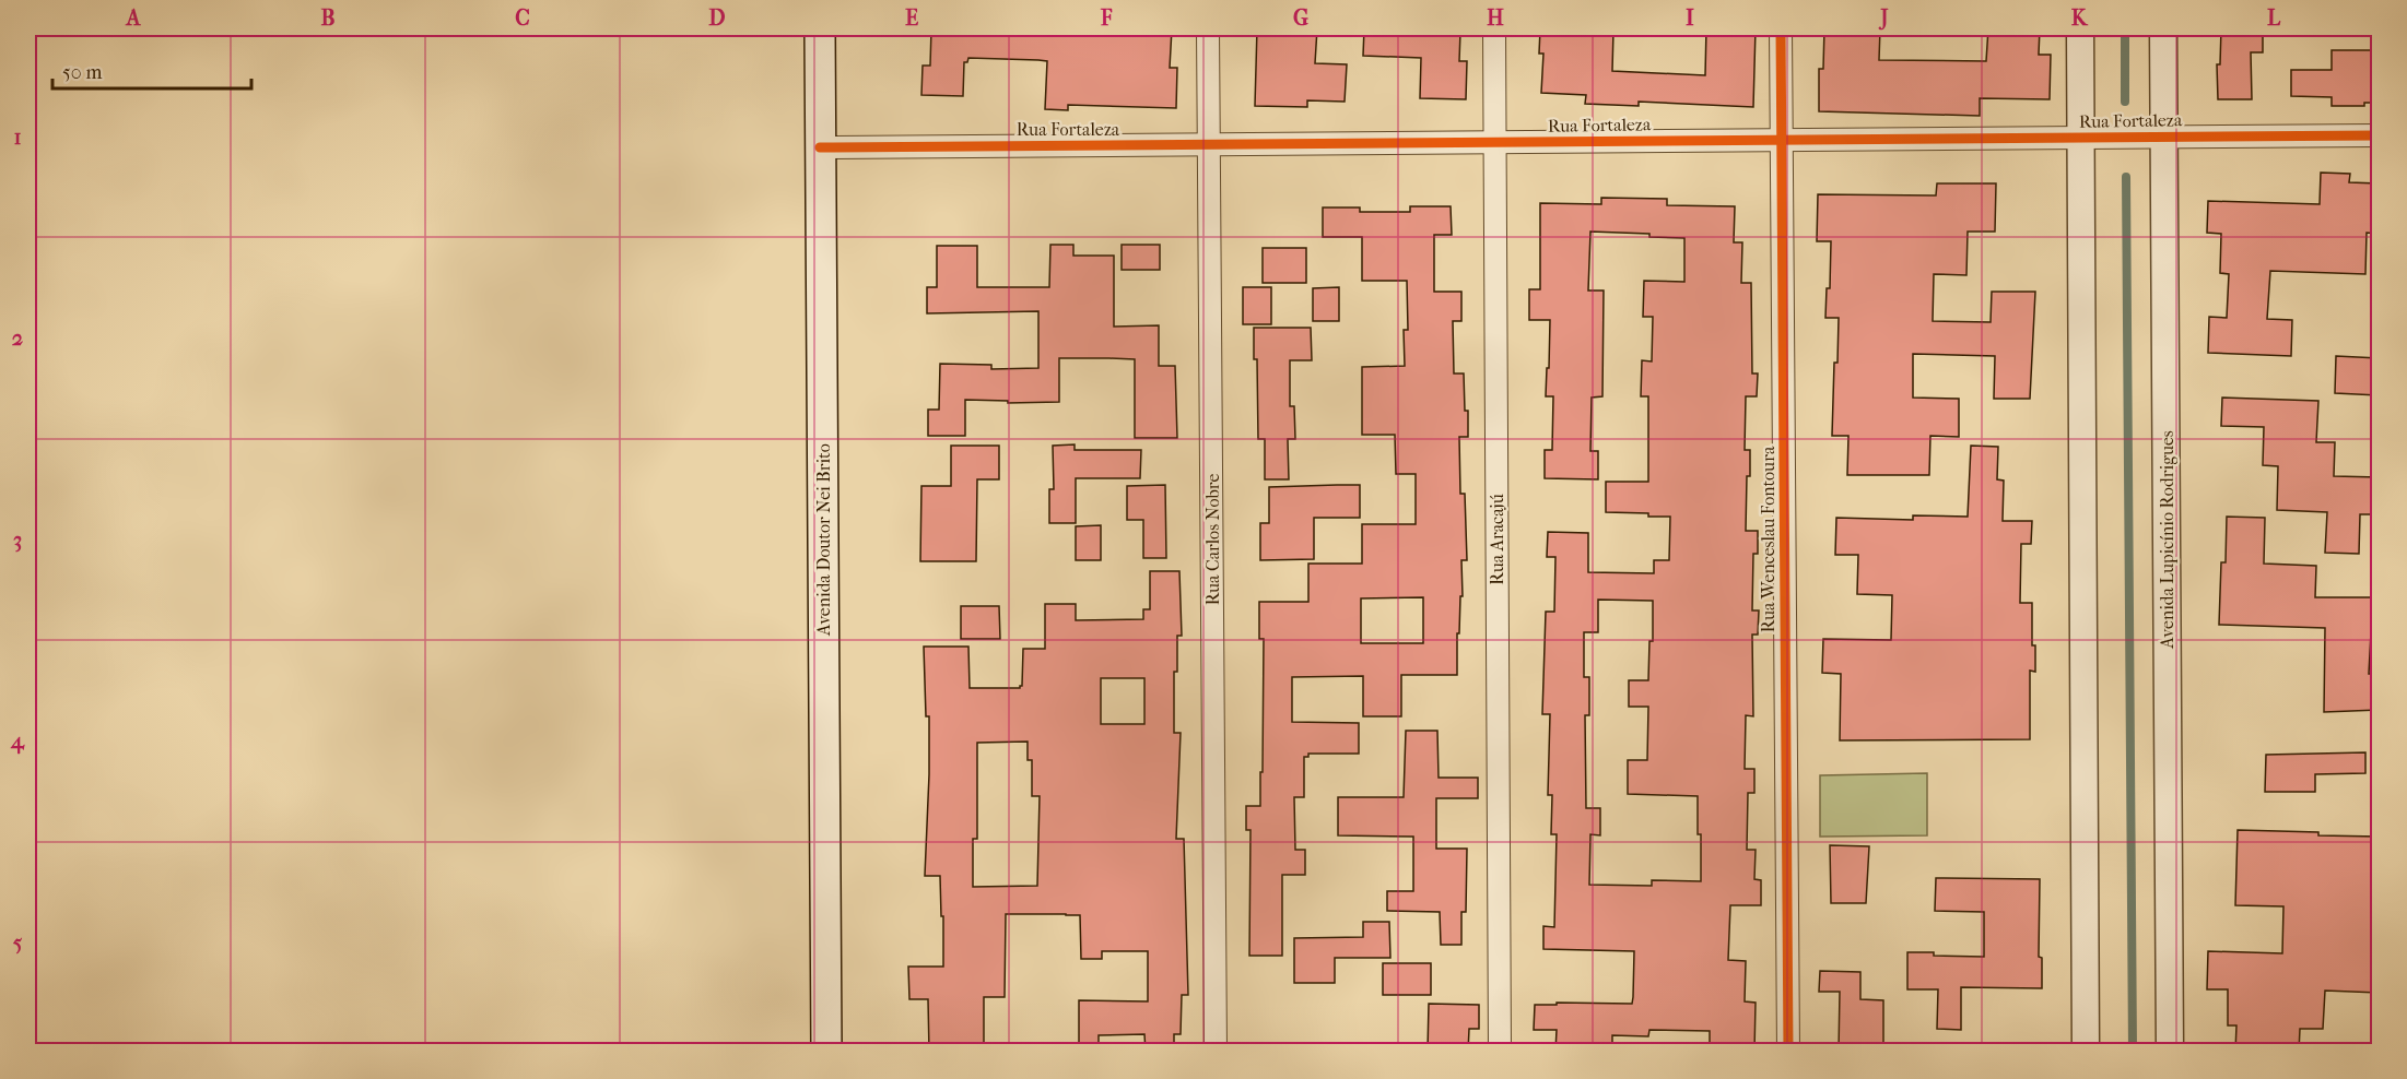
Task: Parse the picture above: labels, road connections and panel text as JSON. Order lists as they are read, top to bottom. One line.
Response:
{"streets":{"main road":["Avenida Doutor Nei Brito"],"street":["Rua Fortaleza","Rua Carlos Nobre","Rua Aracajú","Rua Wenceslau Fontoura","Avenida Lupicínio Rodrigues"]},"crossings":[["Rua Fortaleza","Avenida Doutor Nei Brito"],["Rua Fortaleza","Rua Carlos Nobre"],["Rua Fortaleza","Rua Aracajú"],["Rua Fortaleza","Rua Wenceslau Fontoura"],["Rua Fortaleza","Avenida Lupicínio Rodrigues"]],"scale_bar":"50 m","grid":{"columns":["A","B","C","D","E","F","G","H","I","J","K","L"],"rows":["1","2","3","4","5"]}}
